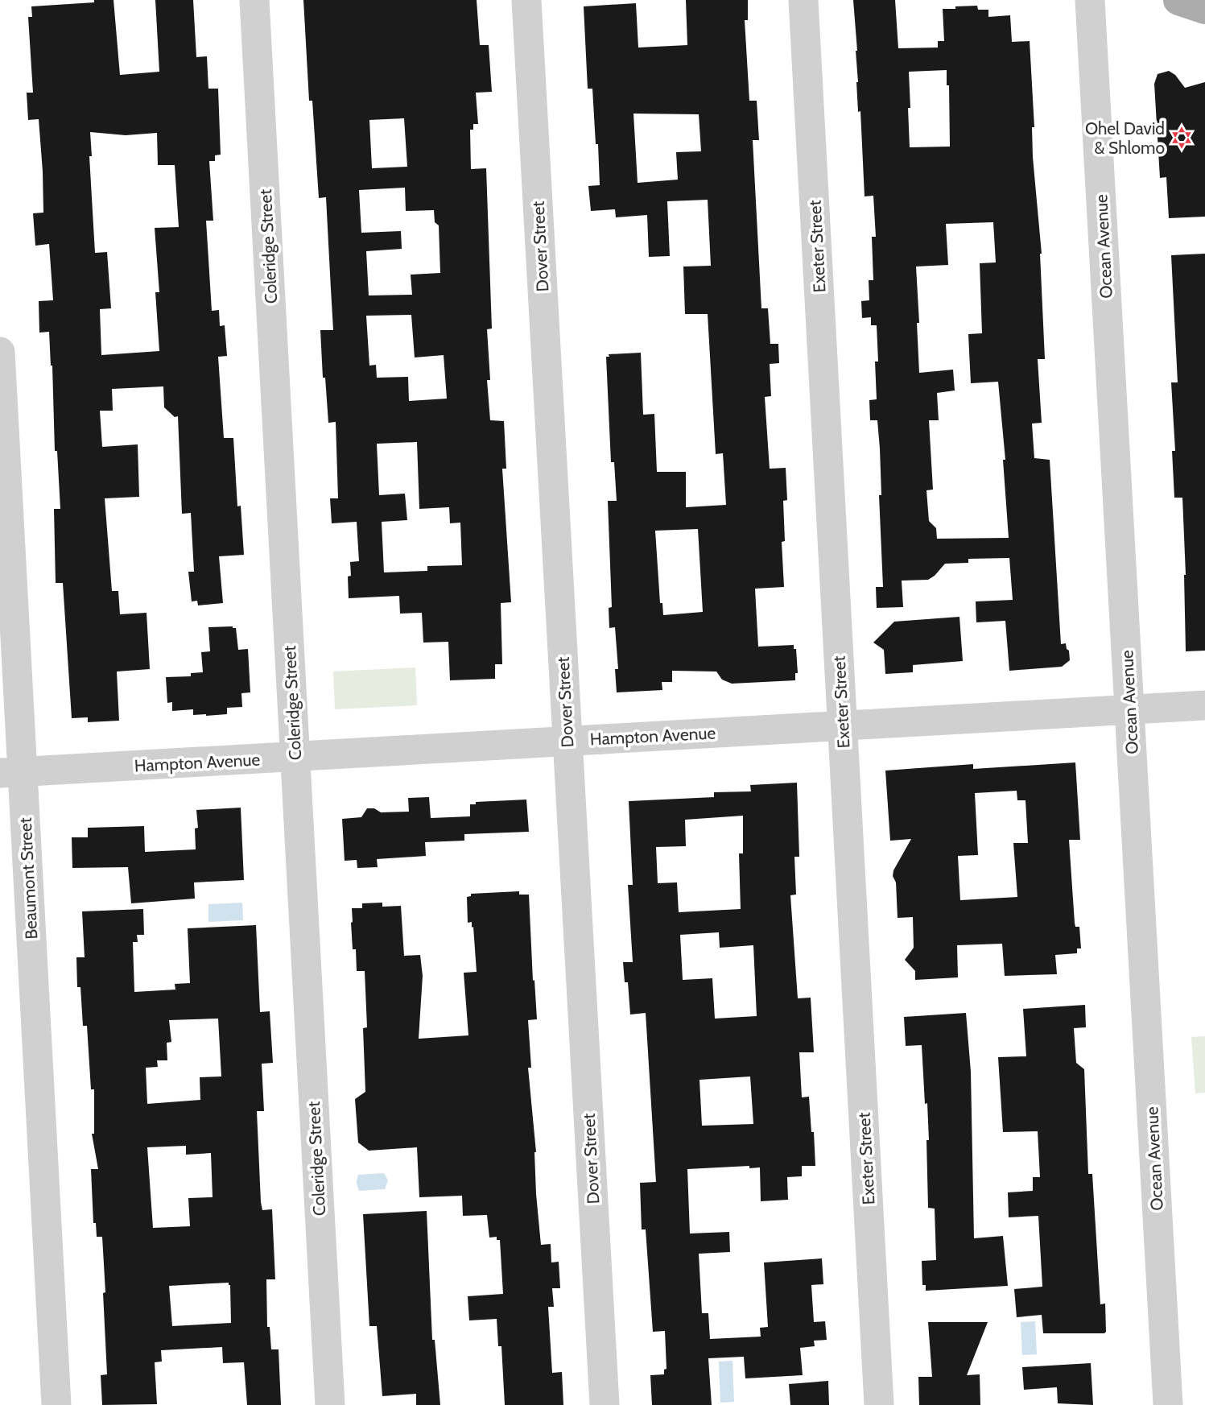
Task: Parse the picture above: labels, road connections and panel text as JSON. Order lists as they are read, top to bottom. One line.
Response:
{"streets":{"street":["Coleridge Street","Dover Street","Exeter Street","Ocean Avenue","Hampton Avenue","Beaumont Street"]},"crossings":[["Coleridge Street","Hampton Avenue"],["Dover Street","Hampton Avenue"],["Exeter Street","Hampton Avenue"],["Ocean Avenue","Hampton Avenue"],["Hampton Avenue","Beaumont Street"]],"places":{"synagogue":["Ohel David & Shlomo"]}}
